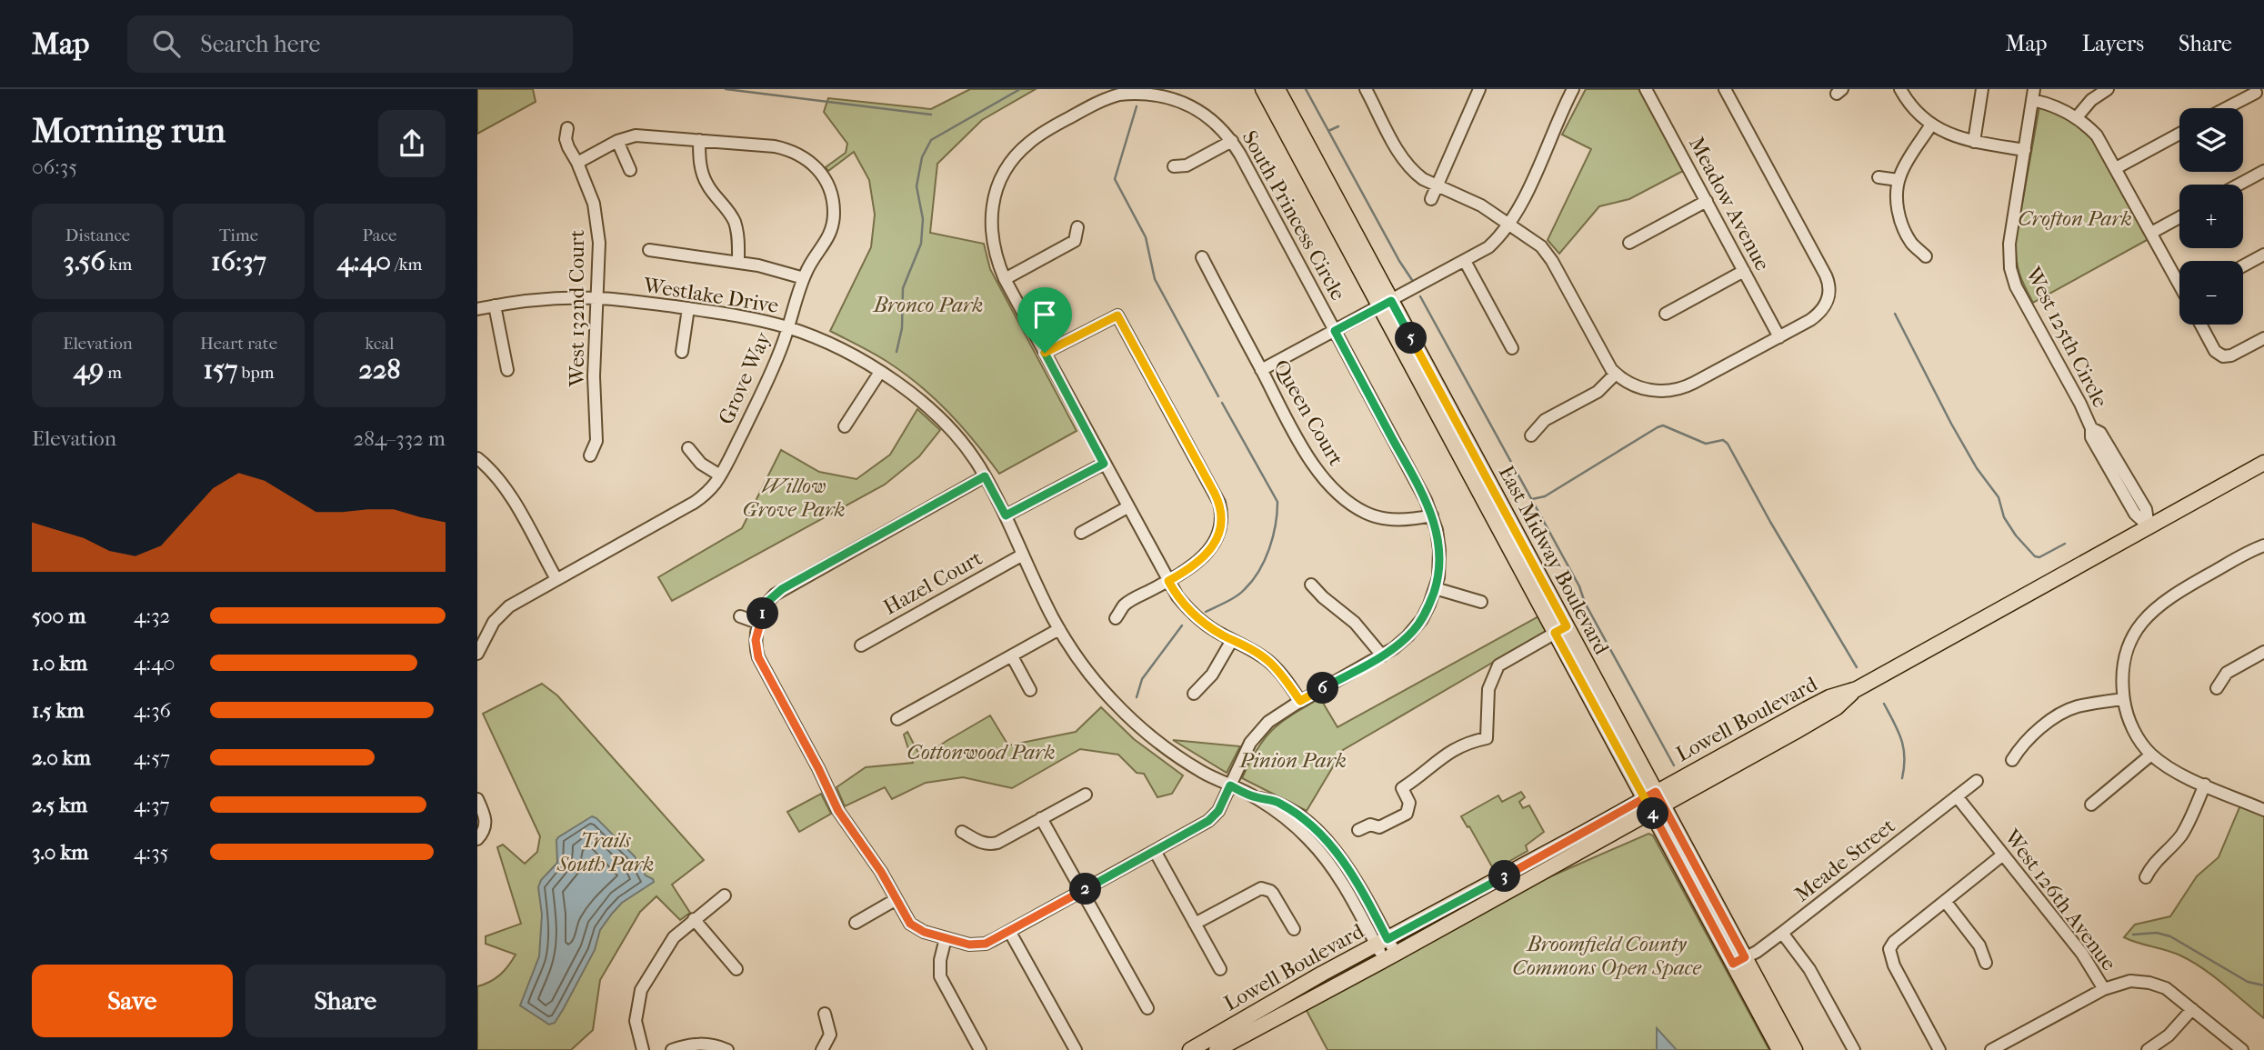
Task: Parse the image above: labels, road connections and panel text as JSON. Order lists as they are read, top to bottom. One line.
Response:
{"streets":{"main road":["East Midway Boulevard","Lowell Boulevard"],"street":["Meadow Avenue","South Princess Circle","Westlake Drive","West 132nd Court","West 125th Circle","Grove Way","Queen Court","Hazel Court","Meade Street","West 126th Avenue"]},"crossings":[["South Princess Circle","Westlake Drive"],["South Princess Circle","Queen Court"],["Westlake Drive","West 132nd Court"],["Westlake Drive","Grove Way"],["Westlake Drive","Hazel Court"],["Westlake Drive","Lowell Boulevard"],["West 132nd Court","Grove Way"],["West 125th Circle","Lowell Boulevard"],["East Midway Boulevard","Lowell Boulevard"],["East Midway Boulevard","Meade Street"],["Meade Street","West 126th Avenue"]],"parks":["Crofton Park","Bronco Park","Willow Grove Park","Cottonwood Park","Pinion Park","Trails South Park","Broomfield County Commons Open Space"],"page":{"header":"Map","search":"Search here","nav":["Map","Layers","Share"],"heading":["Morning run","06:35"],"map_buttons":["+","−"],"stats":[["Distance","3.56 km"],["Time","16:37"],["Pace","4:40 /km"],["Elevation","49 m"],["Heart rate","157 bpm"],["kcal","228"]],"pins":["5","1","6","4","3","2"],"chart":["Elevation","284–332 m"],"list":[{"name":"500 m","note":"4:32"},{"name":"1.0 km","note":"4:40"},{"name":"1.5 km","note":"4:36"},{"name":"2.0 km","note":"4:57"},{"name":"2.5 km","note":"4:37"},{"name":"3.0 km","note":"4:35"}],"buttons":["Save","Share"]}}
